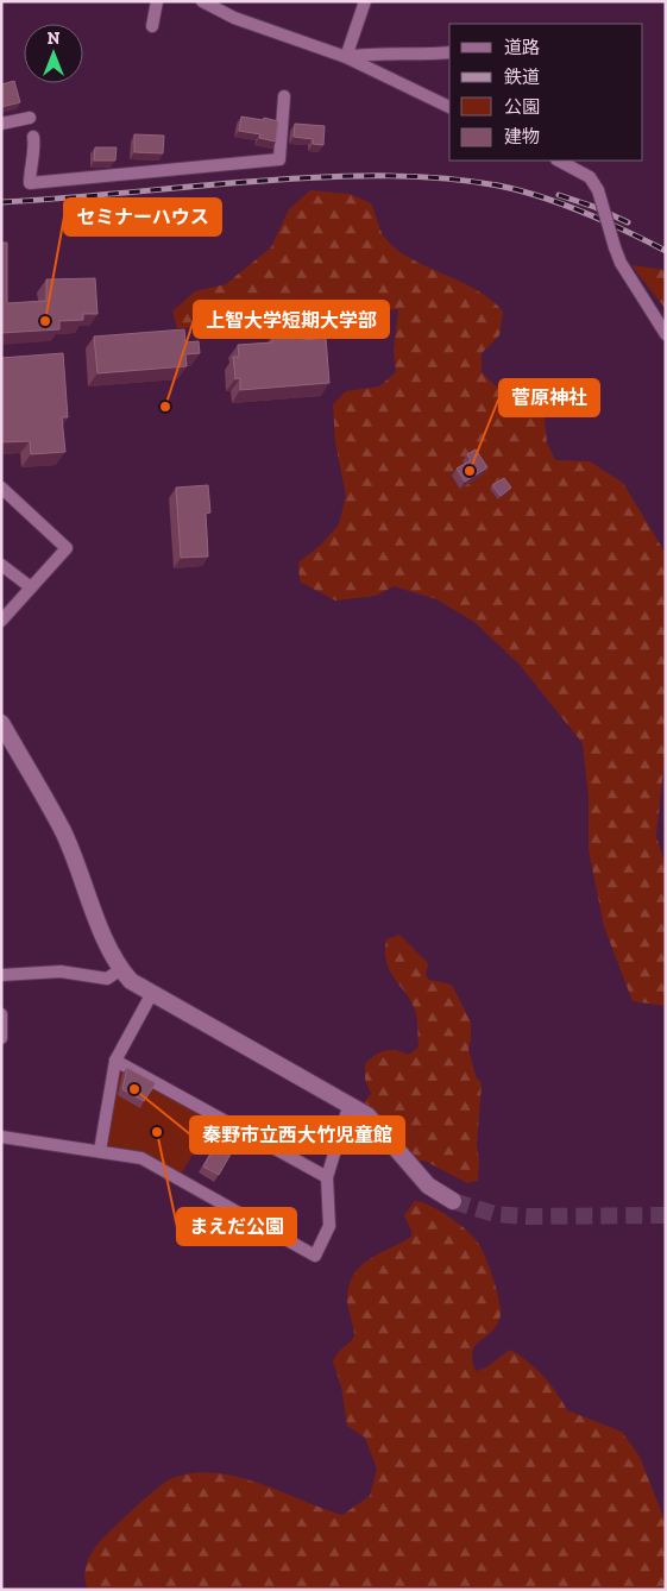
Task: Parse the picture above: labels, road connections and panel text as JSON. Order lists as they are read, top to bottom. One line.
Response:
{"places":["セミナーハウス","上智大学短期大学部","菅原神社","秦野市立西大竹児童館","まえだ公園"],"legend":["道路","鉄道","公園","建物"],"north":"top"}
